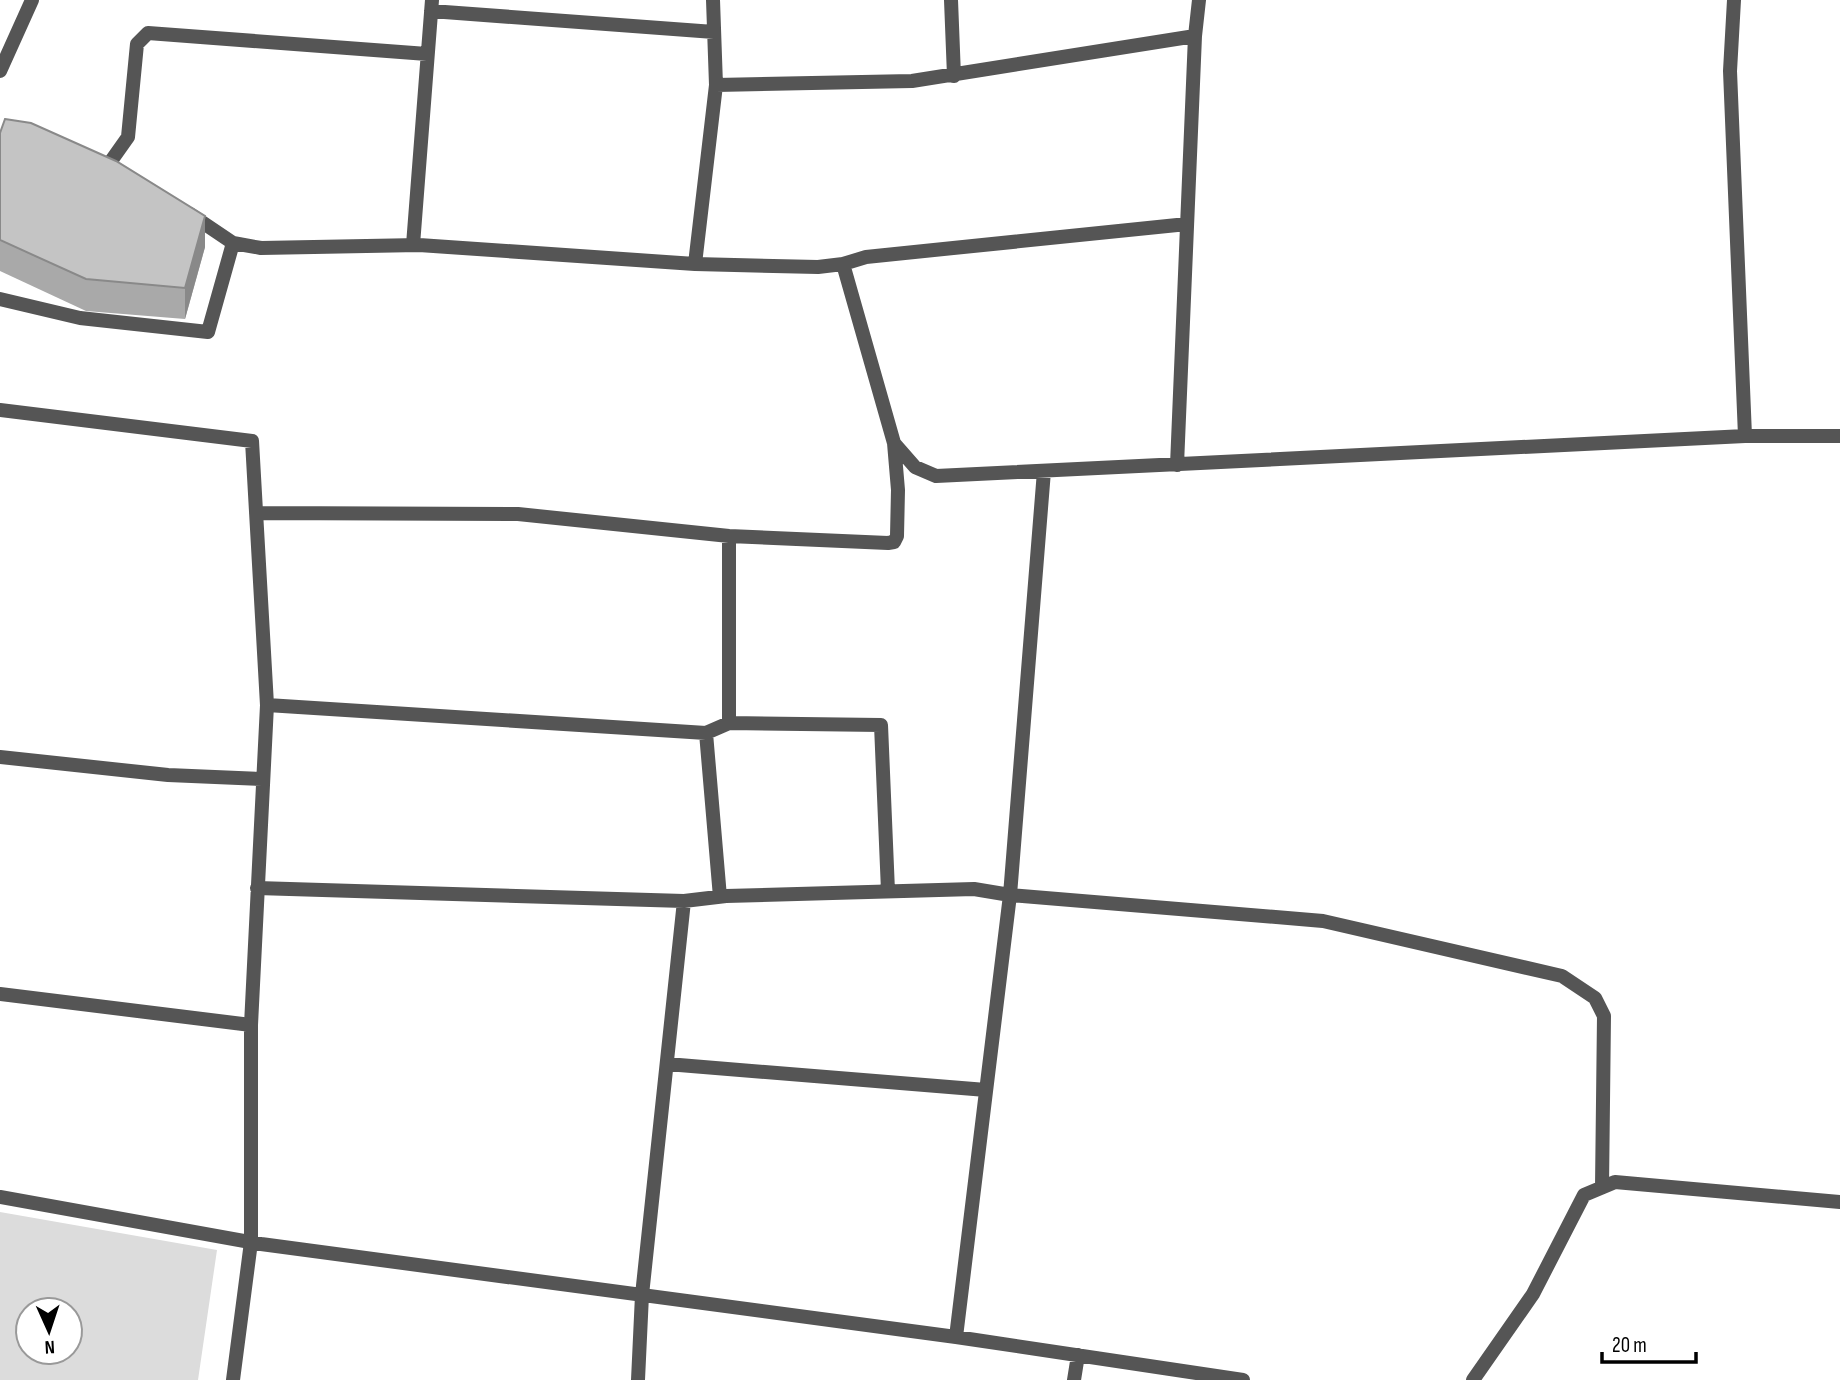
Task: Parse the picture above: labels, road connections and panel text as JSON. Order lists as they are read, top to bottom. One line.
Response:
{"scale_bar":"20 m","north":"bottom"}
